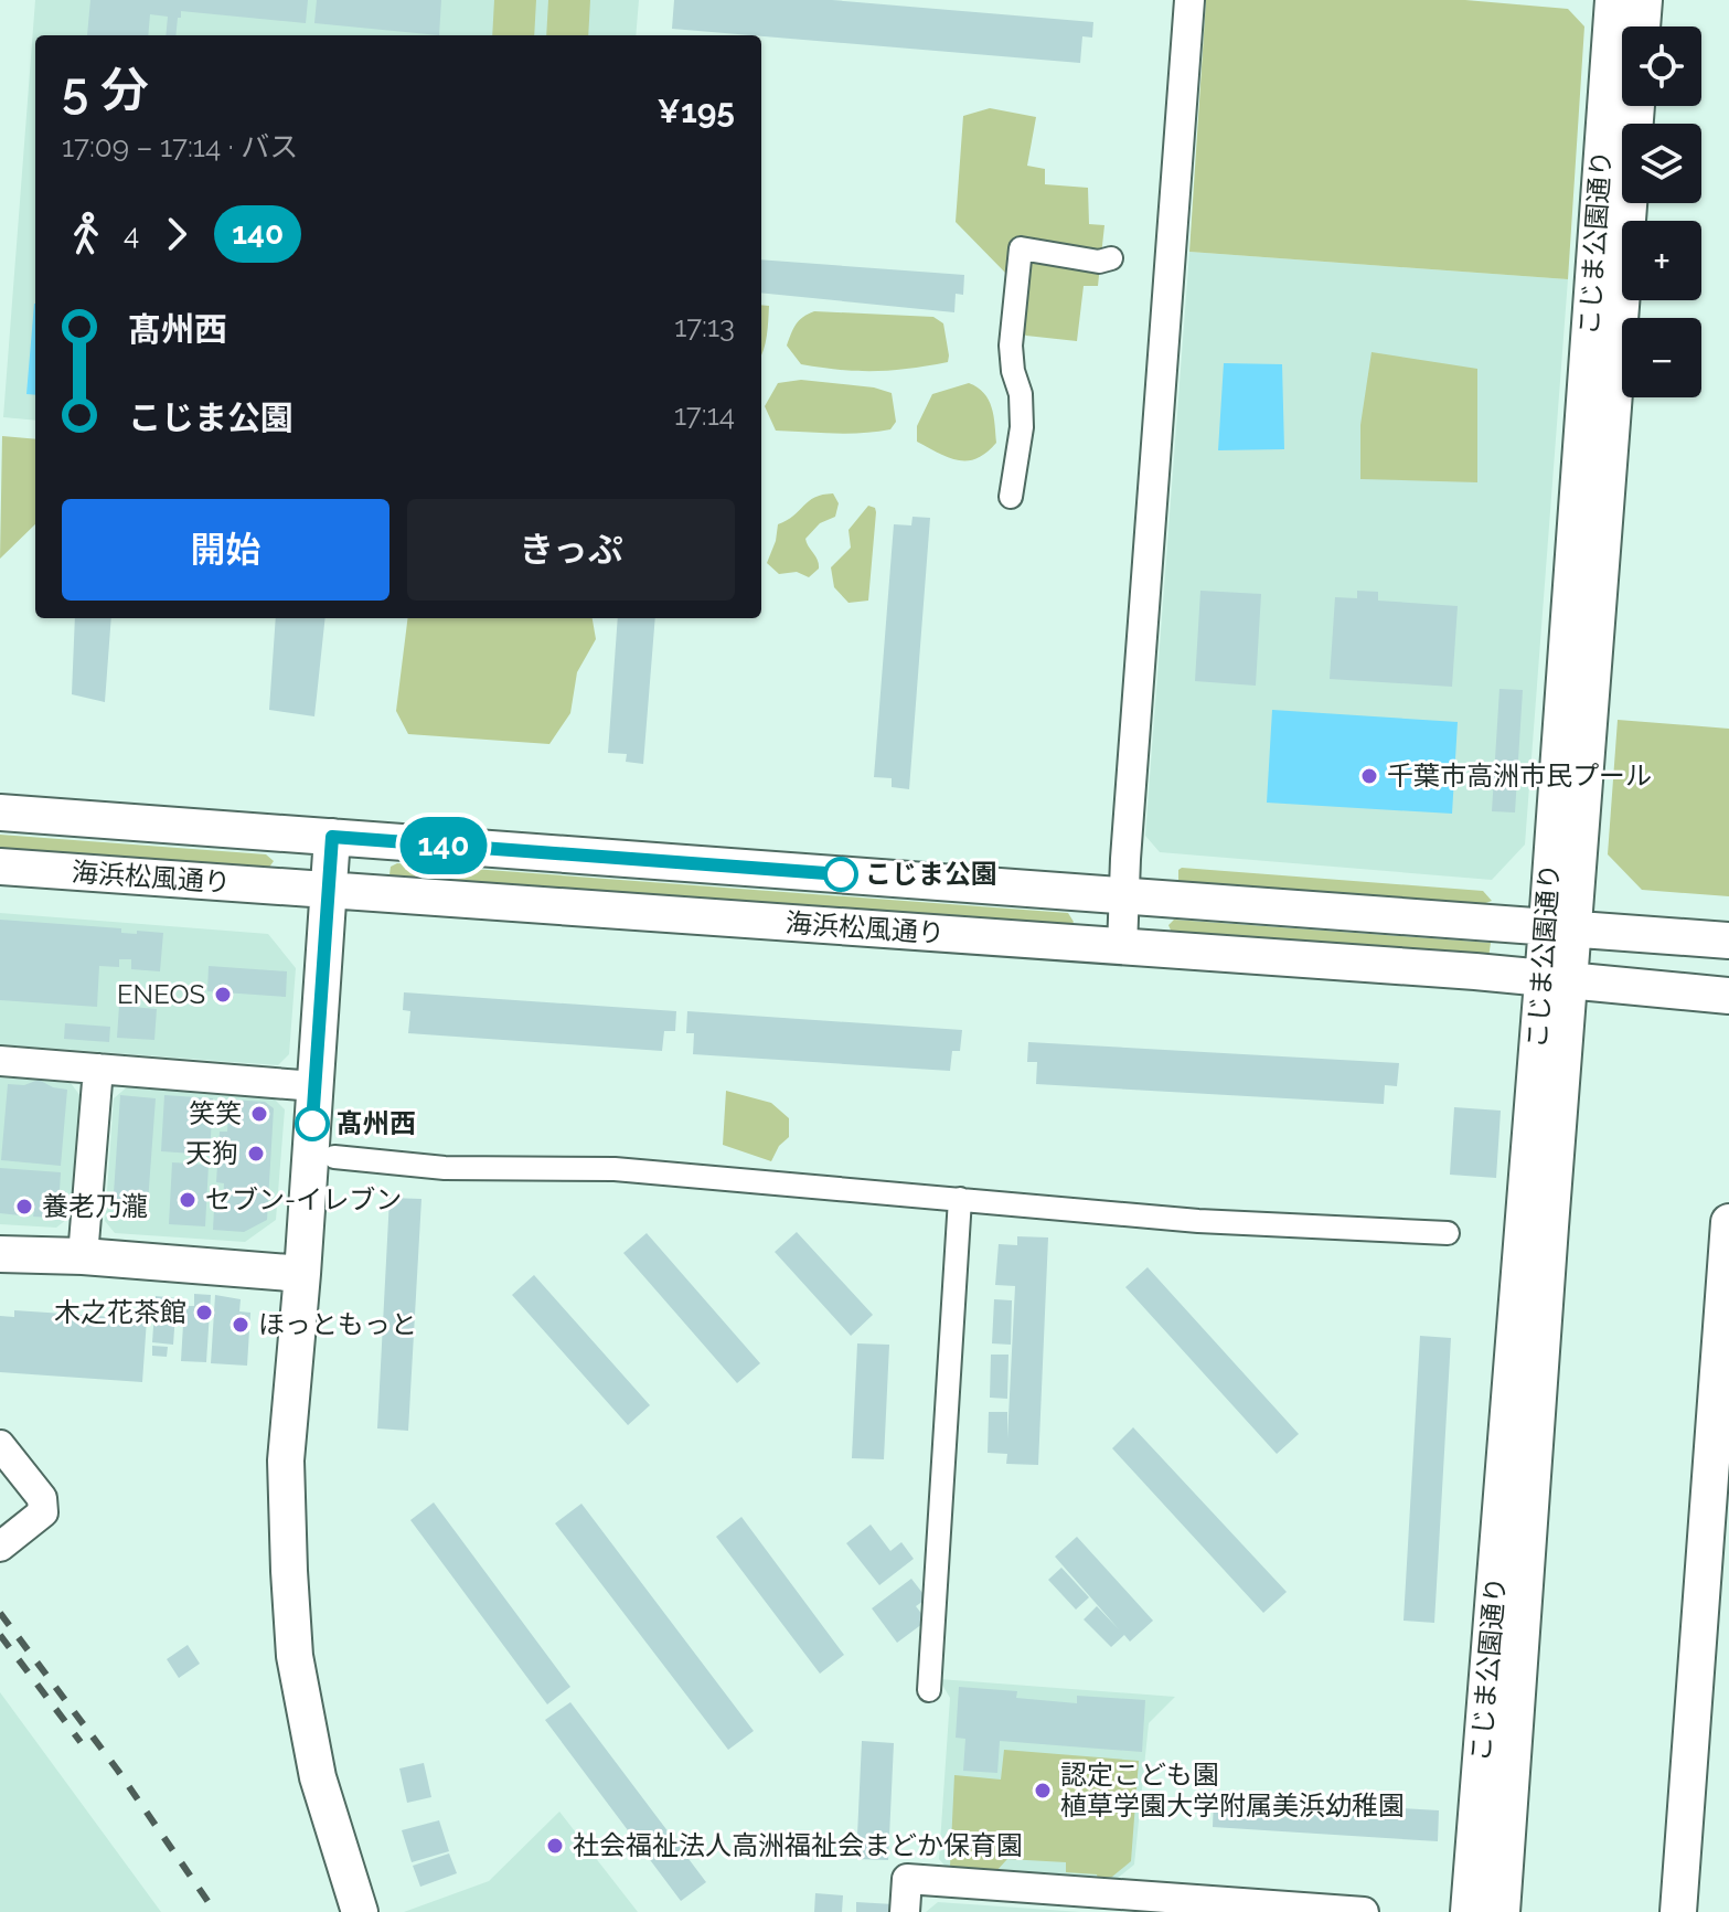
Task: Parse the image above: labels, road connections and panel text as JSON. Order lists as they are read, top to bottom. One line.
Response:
{"streets":{"street":["こじま公園通り","海浜松風通り"]},"crossings":[["こじま公園通り","海浜松風通り"]],"places":["千葉市高洲市民プール","こじま公園","ENEOS","笑笑","髙州西","天狗","セブン-イレブン","養老乃瀧","木之花茶館","ほっともっと","認定こども園 植草学園大学附属美浜幼稚園","社会福祉法人高洲福祉会まどか保育園"],"lines":["bus line 140"],"page":{"on_map":"140","map_buttons":["+","−"],"heading":["5 分","17:09 – 17:14 · バス","¥195"],"legs":["4","140"],"list":[{"name":"髙州西","value":"17:13"},{"name":"こじま公園","value":"17:14"}],"buttons":["開始","きっぷ"]}}
